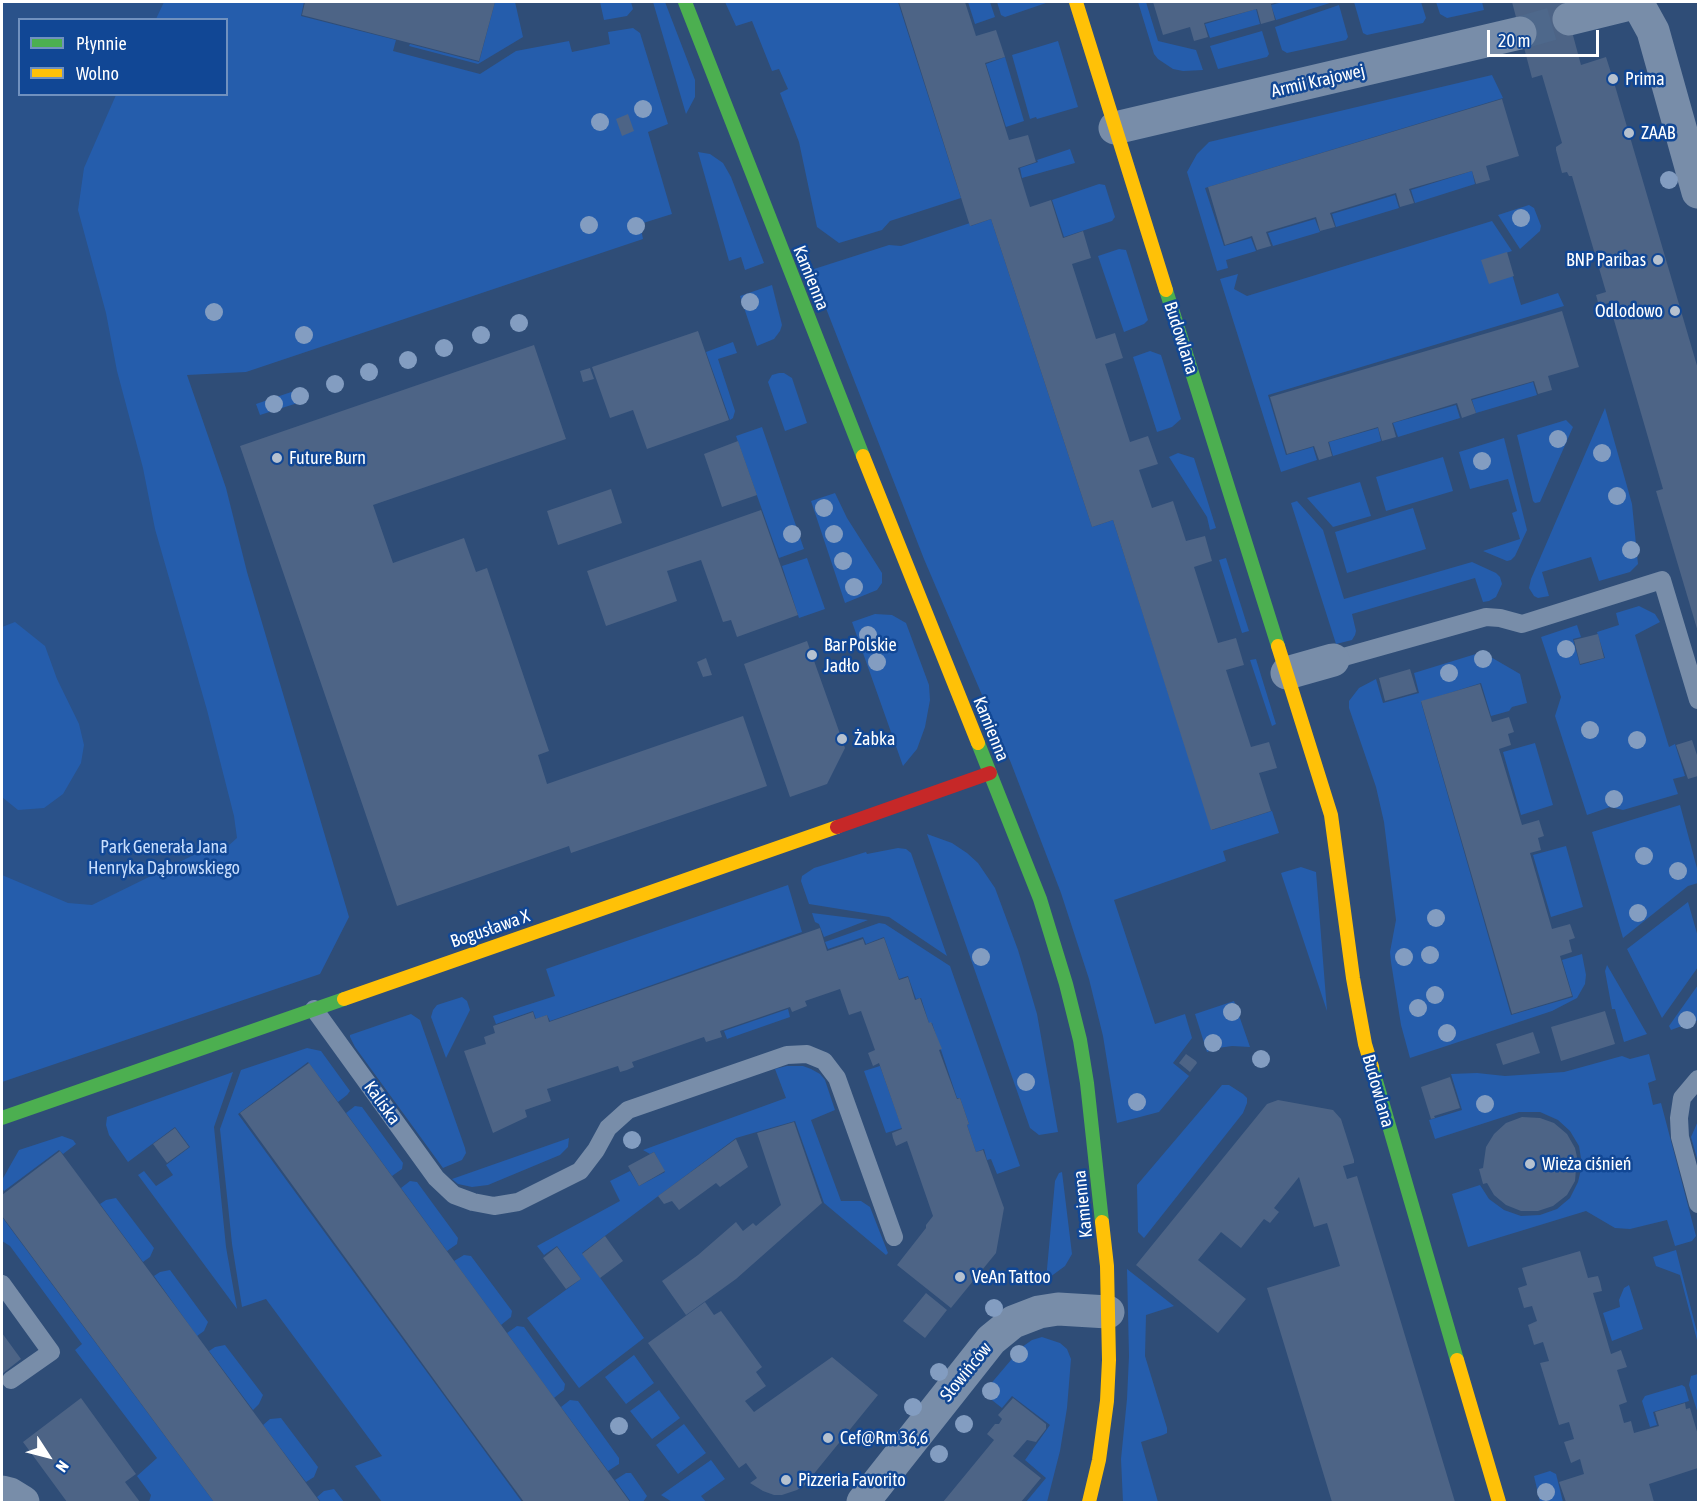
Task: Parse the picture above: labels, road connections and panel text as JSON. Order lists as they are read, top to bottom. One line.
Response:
{"streets":{"street":["Armii Krajowej","Kamienna","Budowlana","Bogusława X","Słowińców"],"lane":["Kaliska"]},"crossings":[["Armii Krajowej","Budowlana"],["Kamienna","Bogusława X"],["Kamienna","Słowińców"],["Bogusława X","Kaliska"]],"parks":["Park Generała Jana Henryka Dąbrowskiego"],"places":["Prima","ZAAB","BNP Paribas","Odlodowo","Future Burn","Bar Polskie Jadło","Żabka","Wieża ciśnień","VeAn Tattoo","Cef@Rm 36,6","Pizzeria Favorito"],"legend":["Płynnie","Wolno"],"scale_bar":"20 m","north":"bottom right"}
